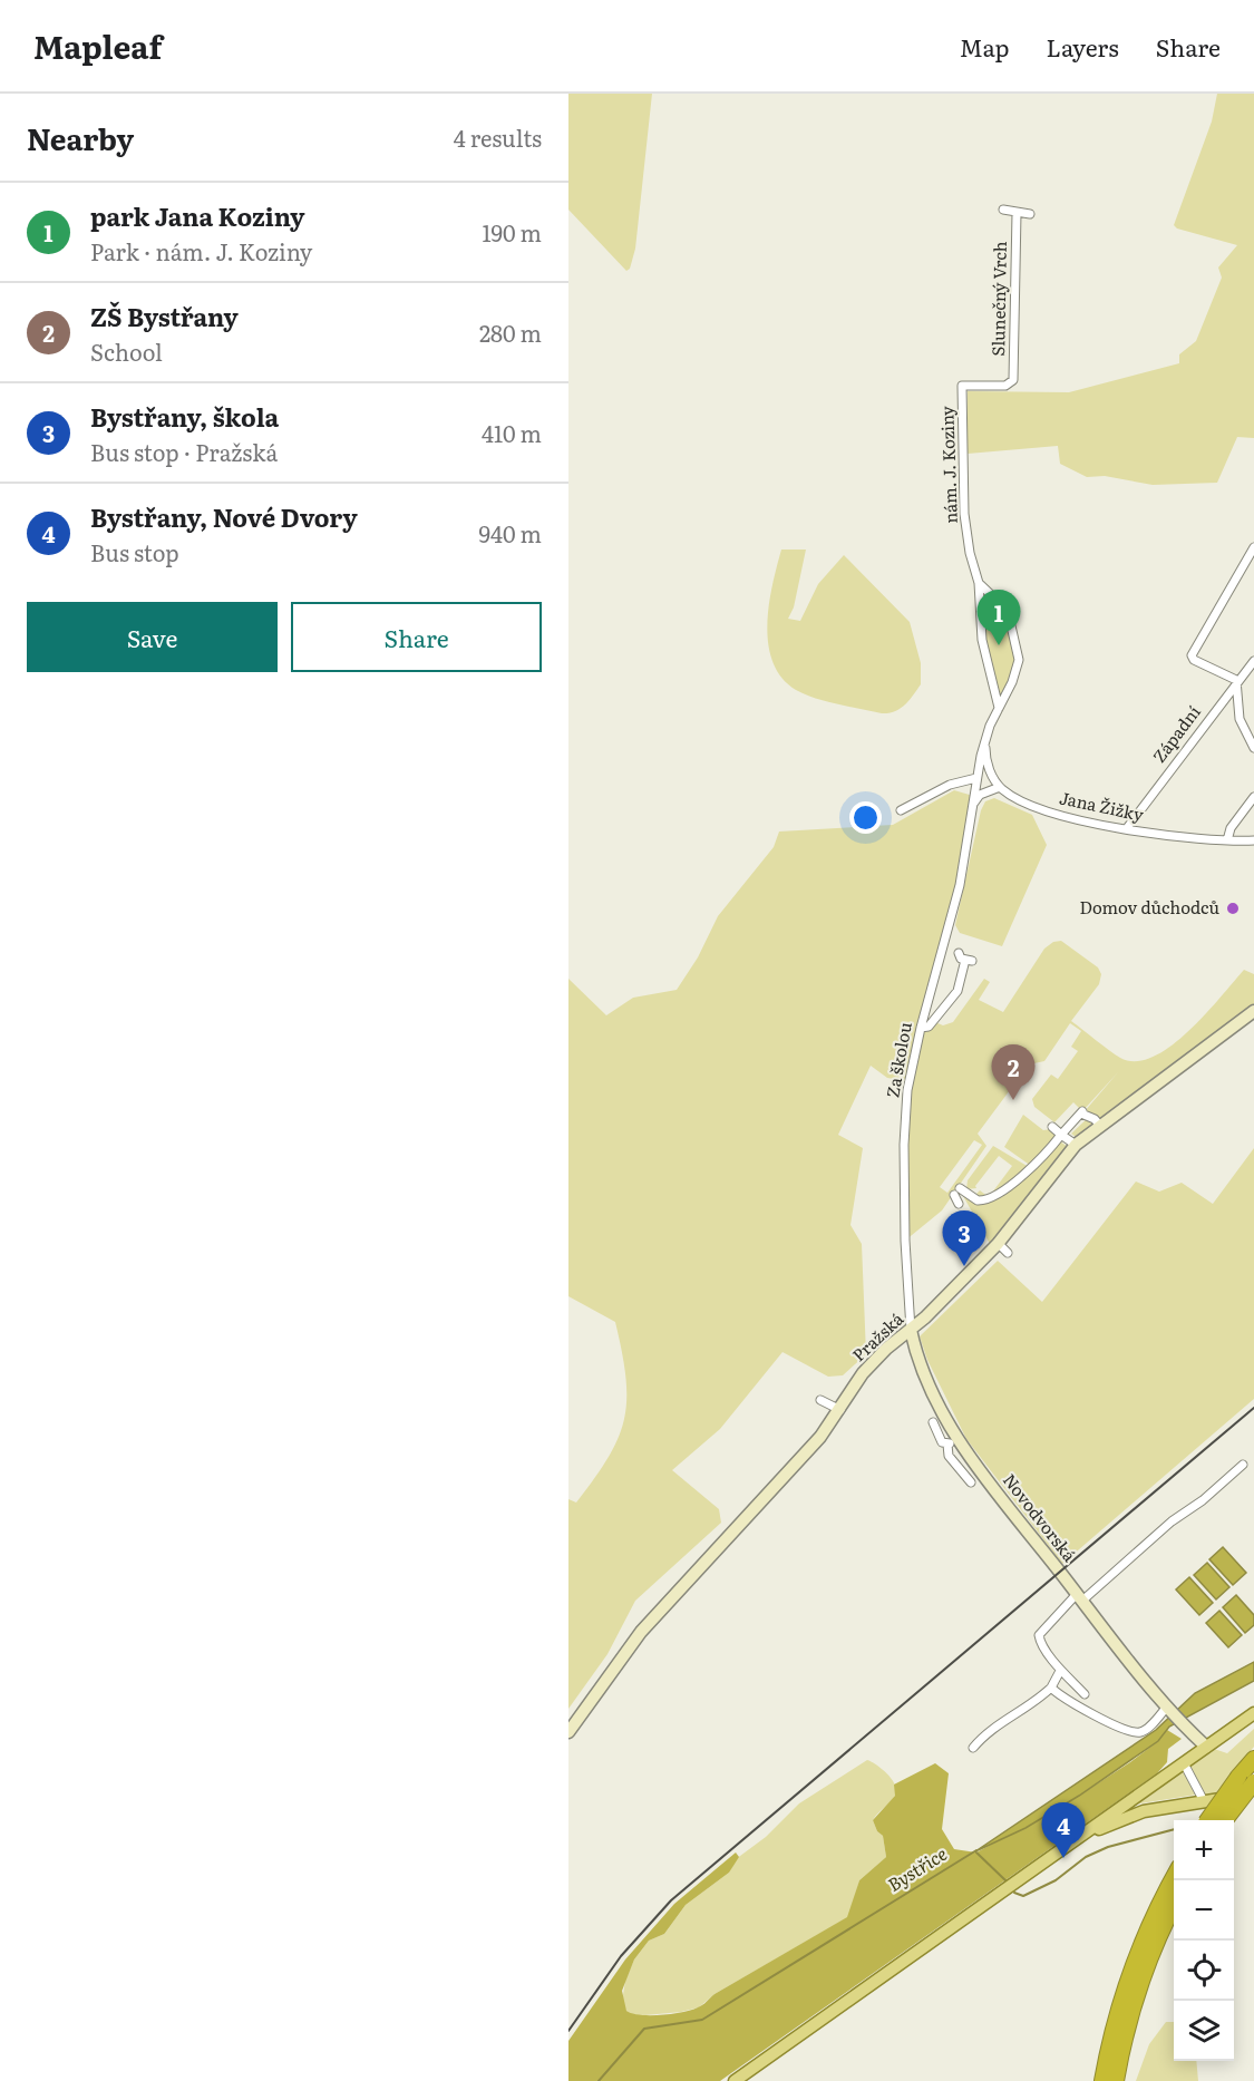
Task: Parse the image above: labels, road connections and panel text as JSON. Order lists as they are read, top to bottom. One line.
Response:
{"streets":{"street":["Slunečný Vrch","nám. J. Koziny","Západní","Jana Žižky","Za školou","Pražská","Novodvorská"]},"crossings":[["Slunečný Vrch","nám. J. Koziny"],["Západní","Jana Žižky"],["Za školou","Pražská"],["Za školou","Novodvorská"],["Pražská","Novodvorská"]],"water":["Bystřice"],"places":["Domov důchodců"],"page":{"header":"Mapleaf","nav":["Map","Layers","Share"],"heading":["Nearby","4 results"],"list":[{"mark":"1","name":"park Jana Koziny","note":"Park · nám. J. Koziny","value":"190 m"},{"mark":"2","name":"ZŠ Bystřany","note":"School","value":"280 m"},{"mark":"3","name":"Bystřany, škola","note":"Bus stop · Pražská","value":"410 m"},{"mark":"4","name":"Bystřany, Nové Dvory","note":"Bus stop","value":"940 m"}],"buttons":["Save","Share"],"pins":["1","2","3","4"],"map_buttons":["+","−"]}}
